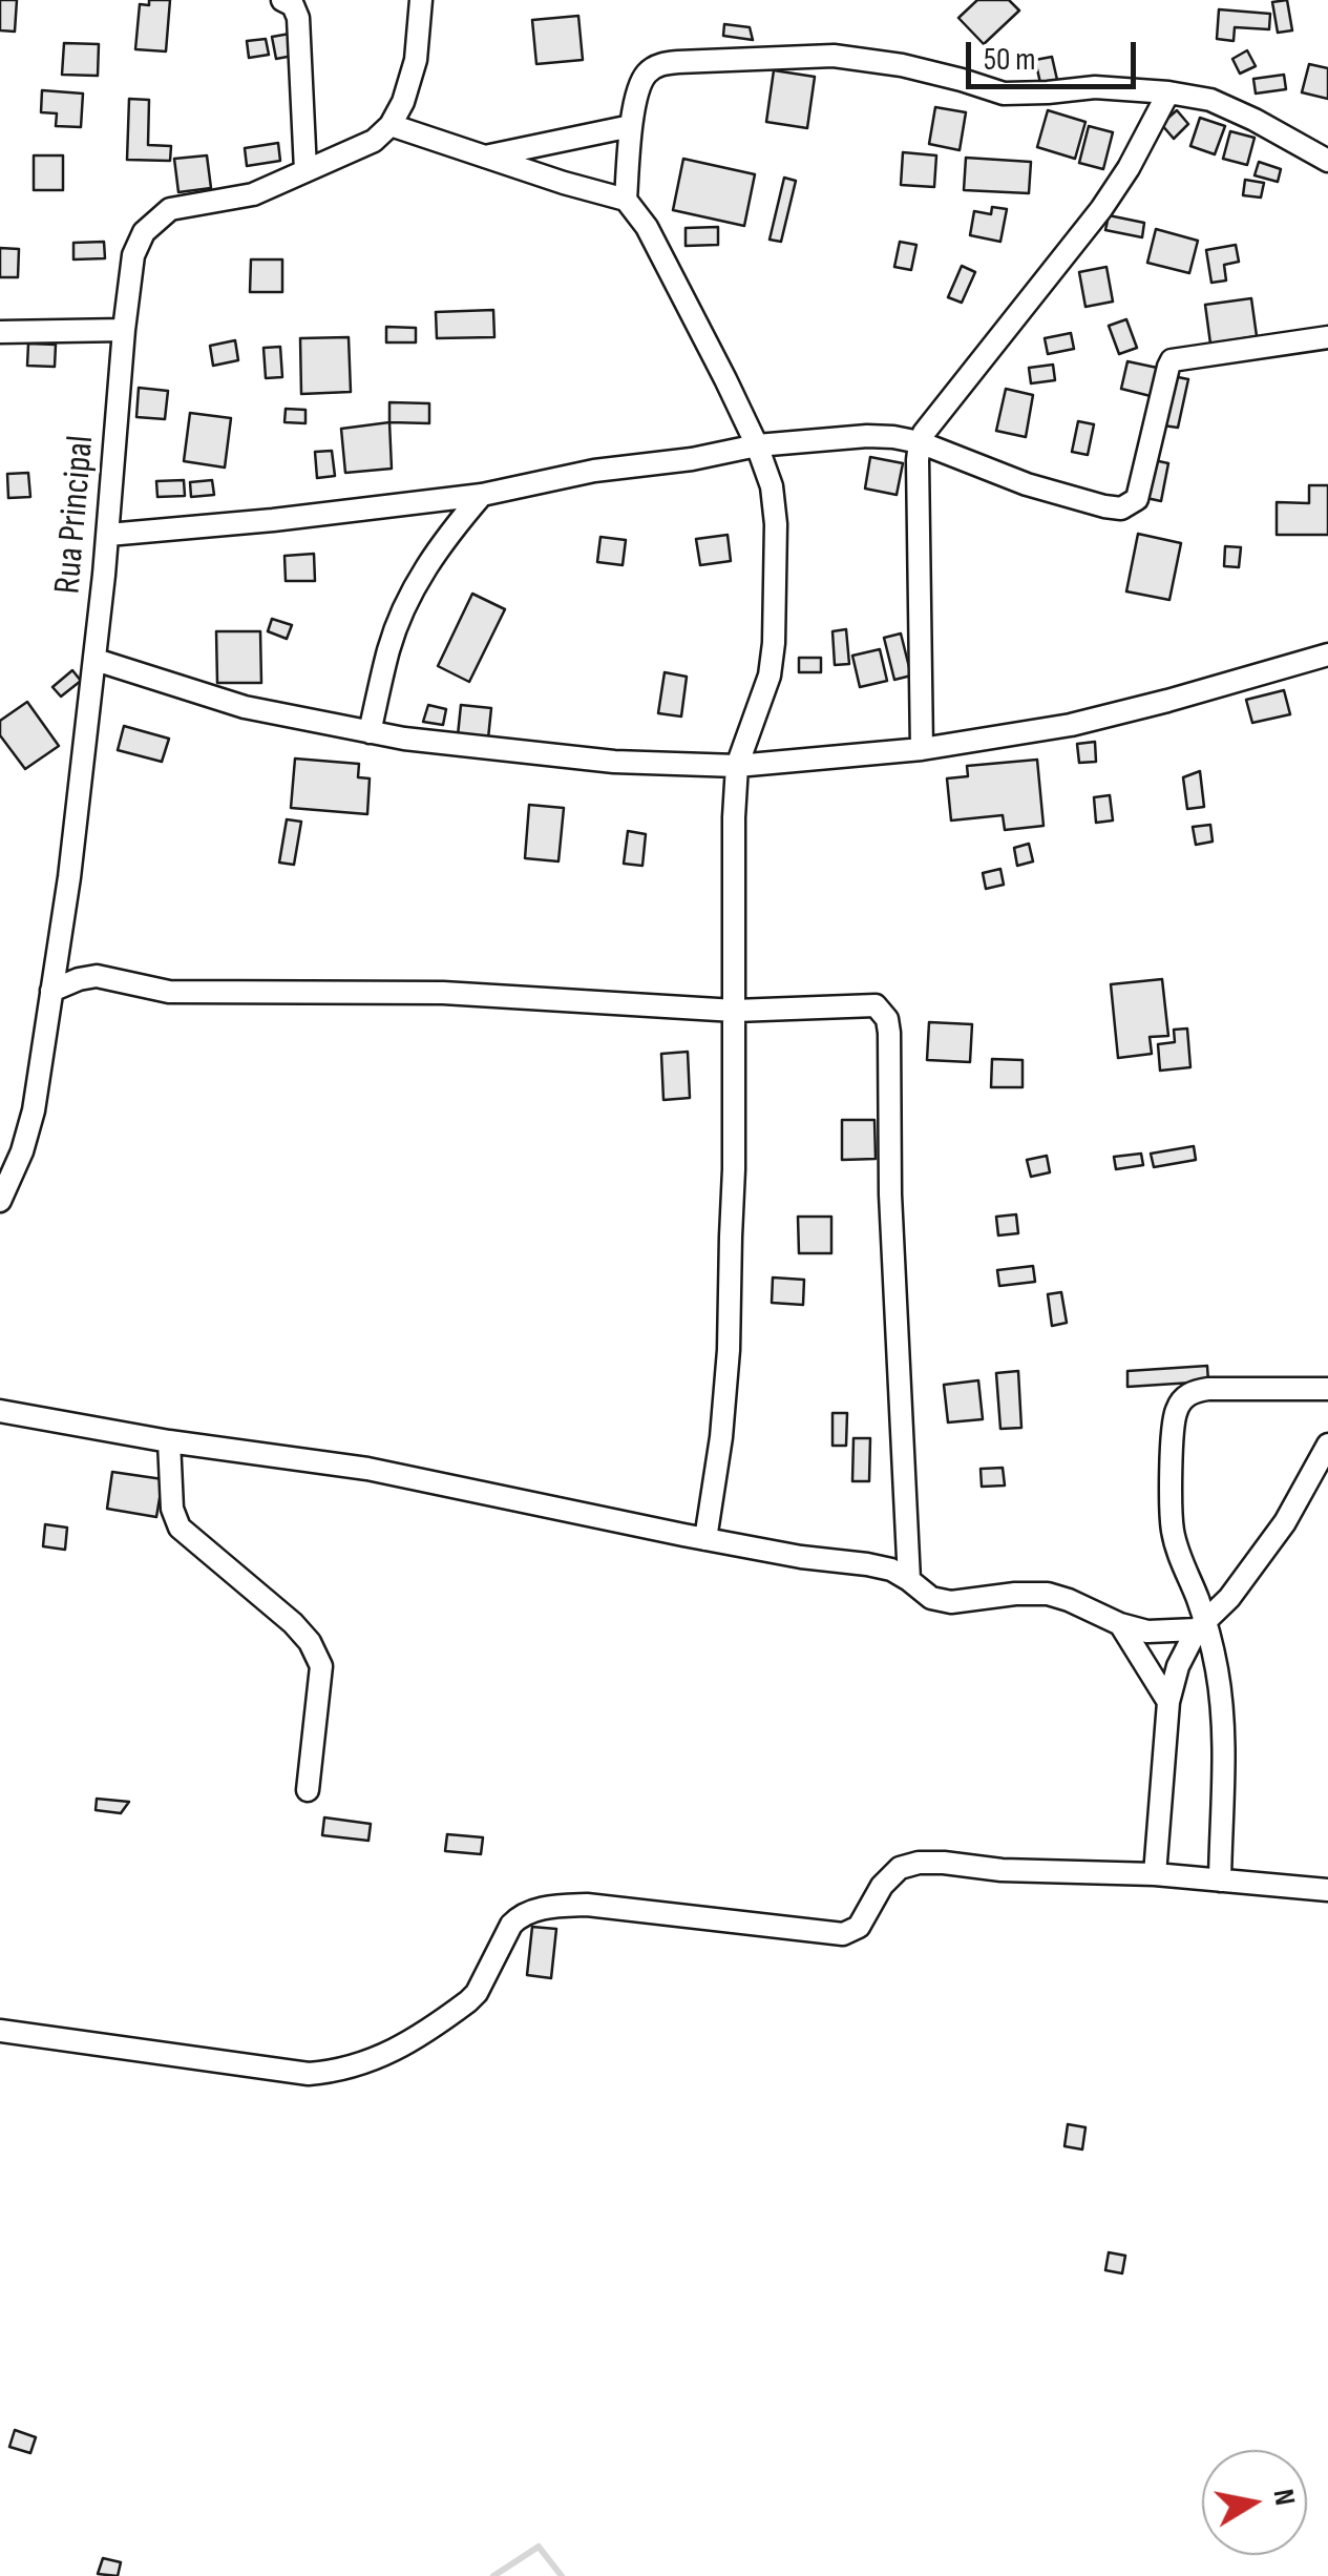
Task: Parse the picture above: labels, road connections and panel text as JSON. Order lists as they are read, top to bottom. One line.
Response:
{"streets":{"street":["Rua Principal"]},"scale_bar":"50 m","north":"right"}
